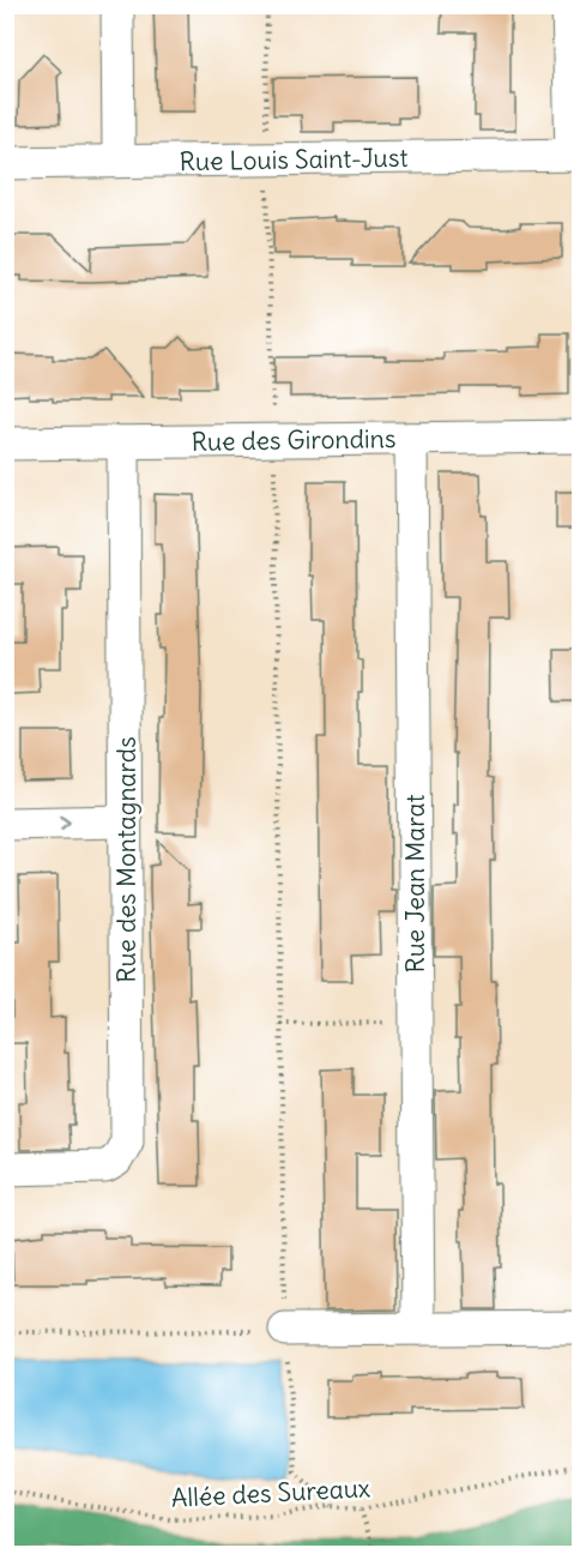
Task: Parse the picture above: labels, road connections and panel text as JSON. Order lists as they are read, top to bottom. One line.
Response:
{"streets":{"street":["Rue Louis Saint-Just","Rue des Girondins","Rue des Montagnards","Rue Jean Marat"],"path":["Allée des Sureaux"]},"crossings":[["Rue des Girondins","Rue des Montagnards"],["Rue des Girondins","Rue Jean Marat"]]}
